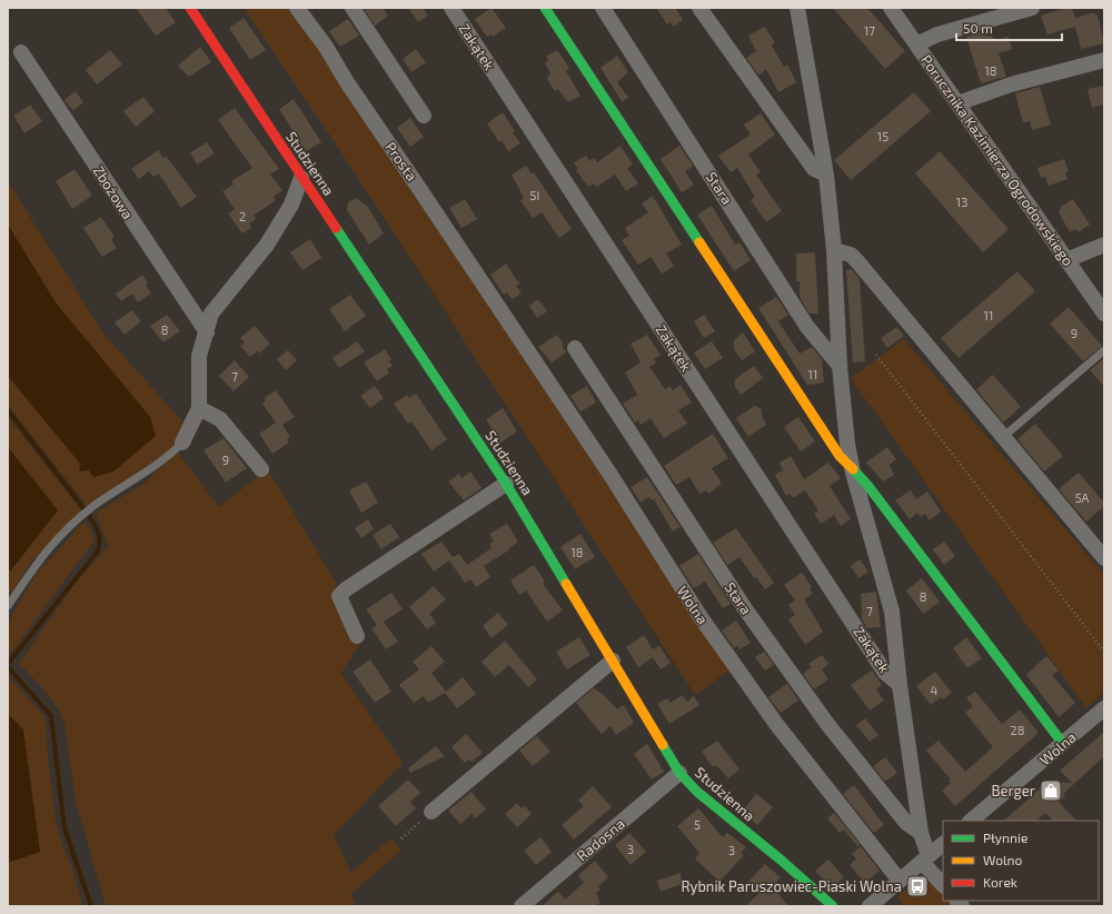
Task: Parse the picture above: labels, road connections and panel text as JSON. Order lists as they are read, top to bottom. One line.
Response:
{"streets":{"street":["Zakątek","Porucznika Kazimierza Ogrodowskiego","Prosta","Studzienna","Stara","Zbożowa","Wolna","Radosna"]},"crossings":[["Prosta","Wolna"],["Studzienna","Radosna"]],"places":{"shop":["Berger"],"bus stop":["Rybnik Paruszowiec-Piaski Wolna"]},"house_numbers":["17","18","15","5I","13","2","11","8","9","11","7","9","5A","18","8","7","4","28","5","3","3"],"legend":["Płynnie","Wolno","Korek"],"scale_bar":"50 m"}
